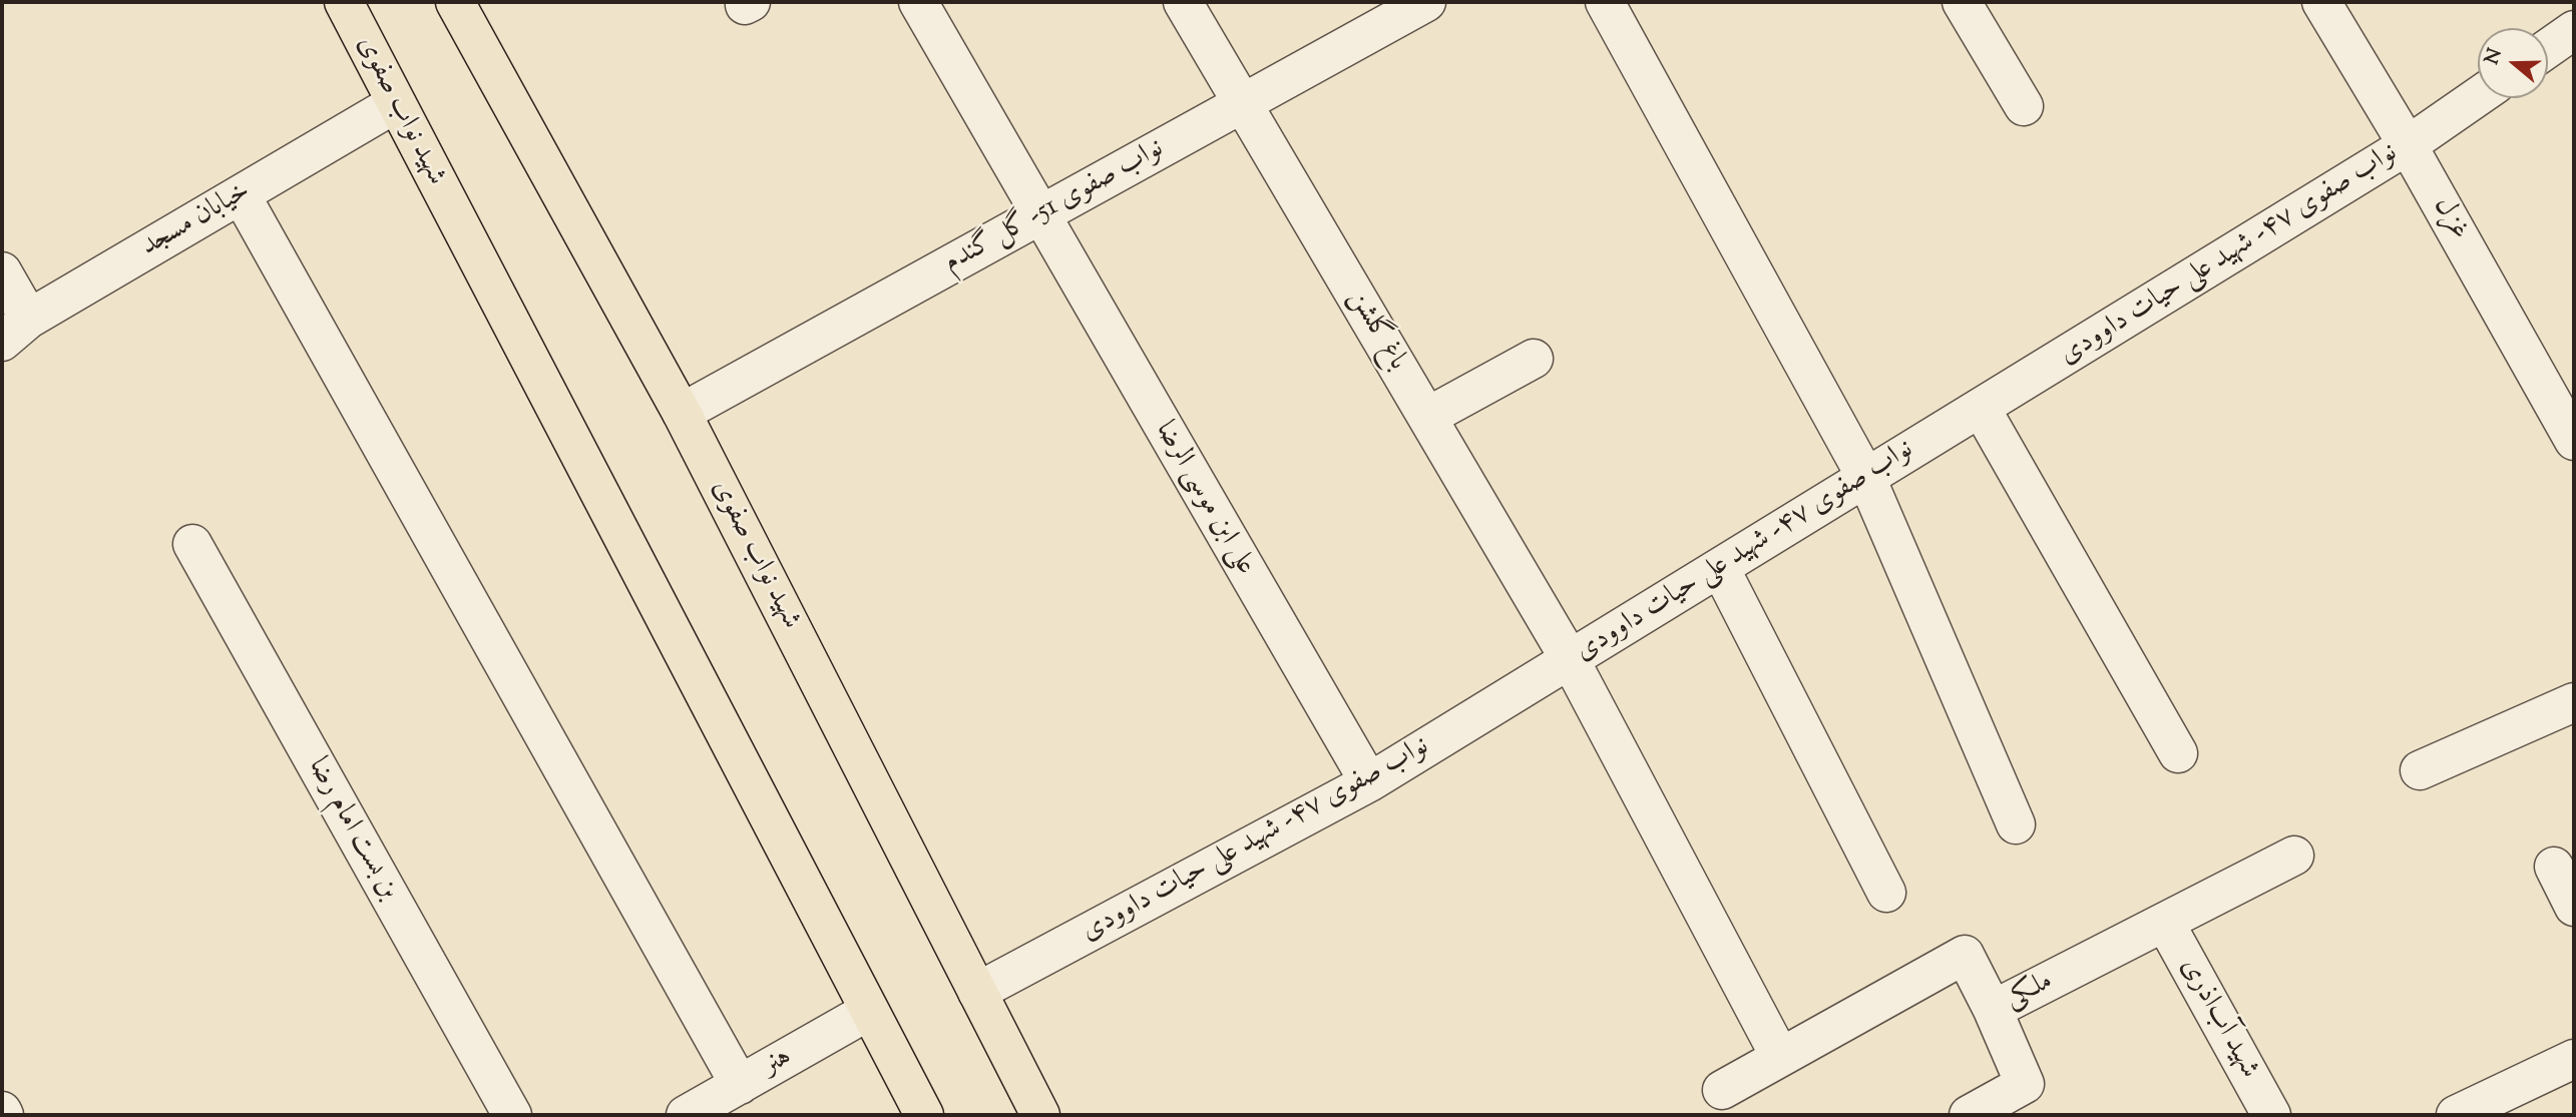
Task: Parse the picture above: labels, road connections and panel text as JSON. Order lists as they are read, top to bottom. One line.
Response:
{"streets":{"main road":["شهید نواب صفوی"],"street":["نواب صفوی 51- گل گندم","غزل","خیابان مسجد","نواب صفوی ۴۷- شهید علی حیات داوودی","باغ گلشن","علی ابن موسی الرضا","بن بست امام رضا","ملکی","شهید‌ آب‌اذری","هنر"]},"crossings":[["شهید نواب صفوی","نواب صفوی 51- گل گندم"],["شهید نواب صفوی","خیابان مسجد"],["شهید نواب صفوی","نواب صفوی ۴۷- شهید علی حیات داوودی"],["شهید نواب صفوی","هنر"],["نواب صفوی 51- گل گندم","باغ گلشن"],["نواب صفوی 51- گل گندم","علی ابن موسی الرضا"],["غزل","نواب صفوی ۴۷- شهید علی حیات داوودی"],["نواب صفوی ۴۷- شهید علی حیات داوودی","باغ گلشن"],["نواب صفوی ۴۷- شهید علی حیات داوودی","علی ابن موسی الرضا"],["باغ گلشن","ملکی"],["ملکی","شهید‌ آب‌اذری"]],"north":"left"}
